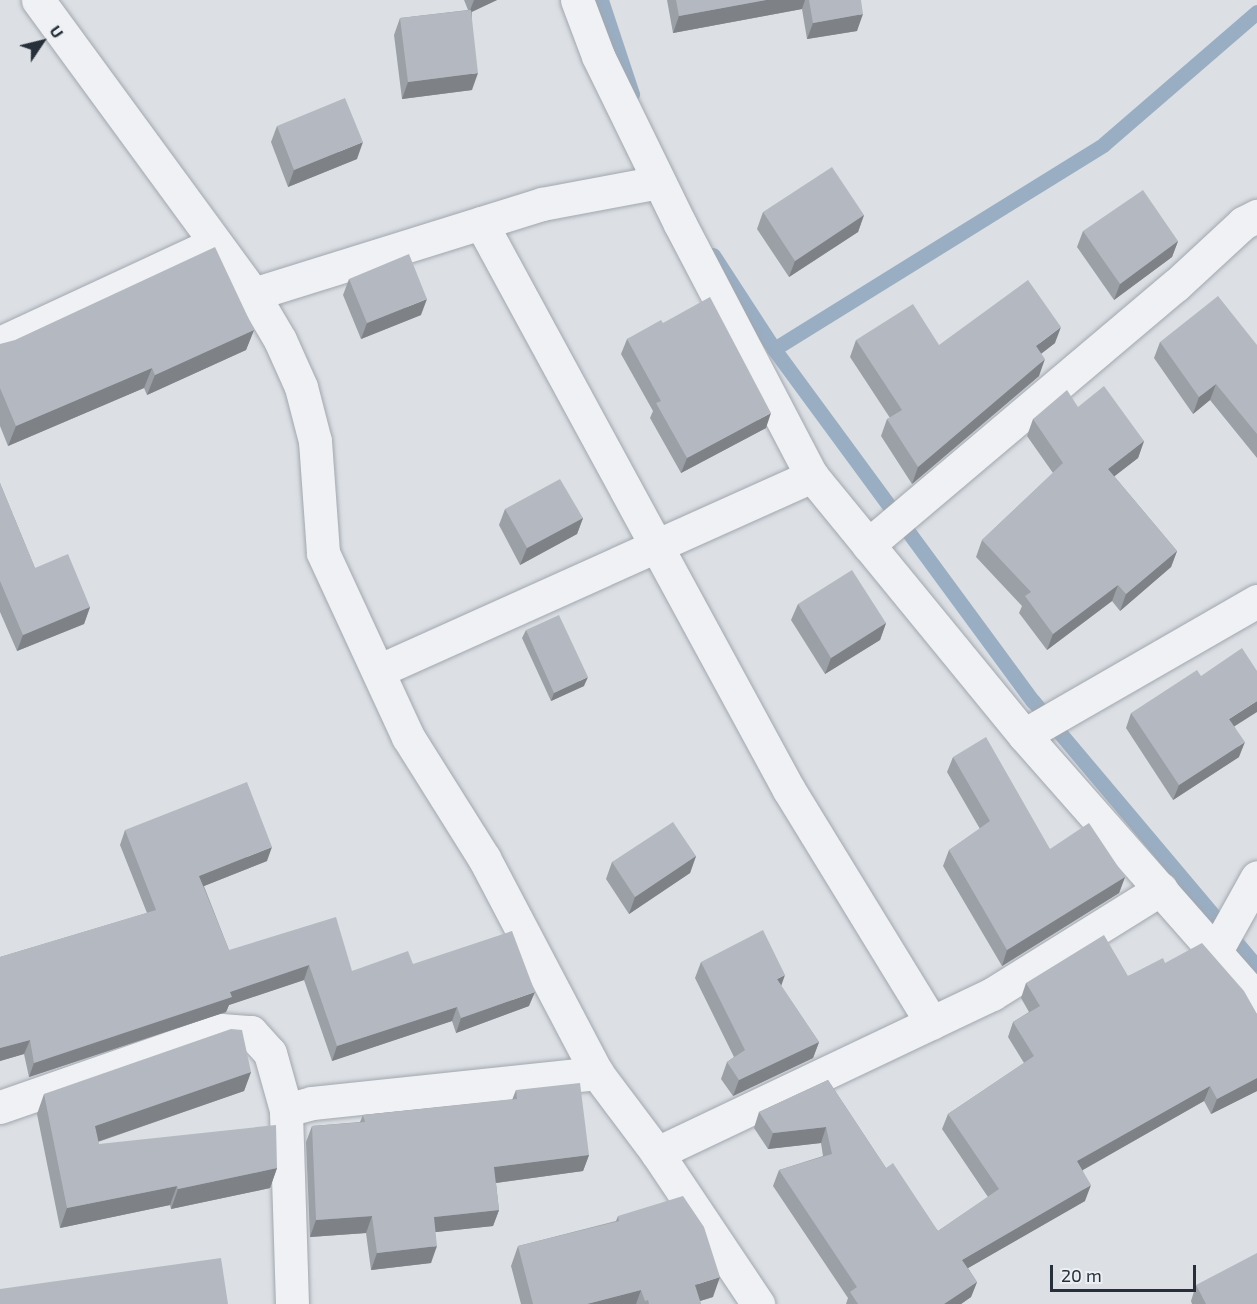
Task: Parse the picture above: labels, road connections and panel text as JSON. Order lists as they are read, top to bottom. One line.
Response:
{"scale_bar":"20 m","north":"top right"}
